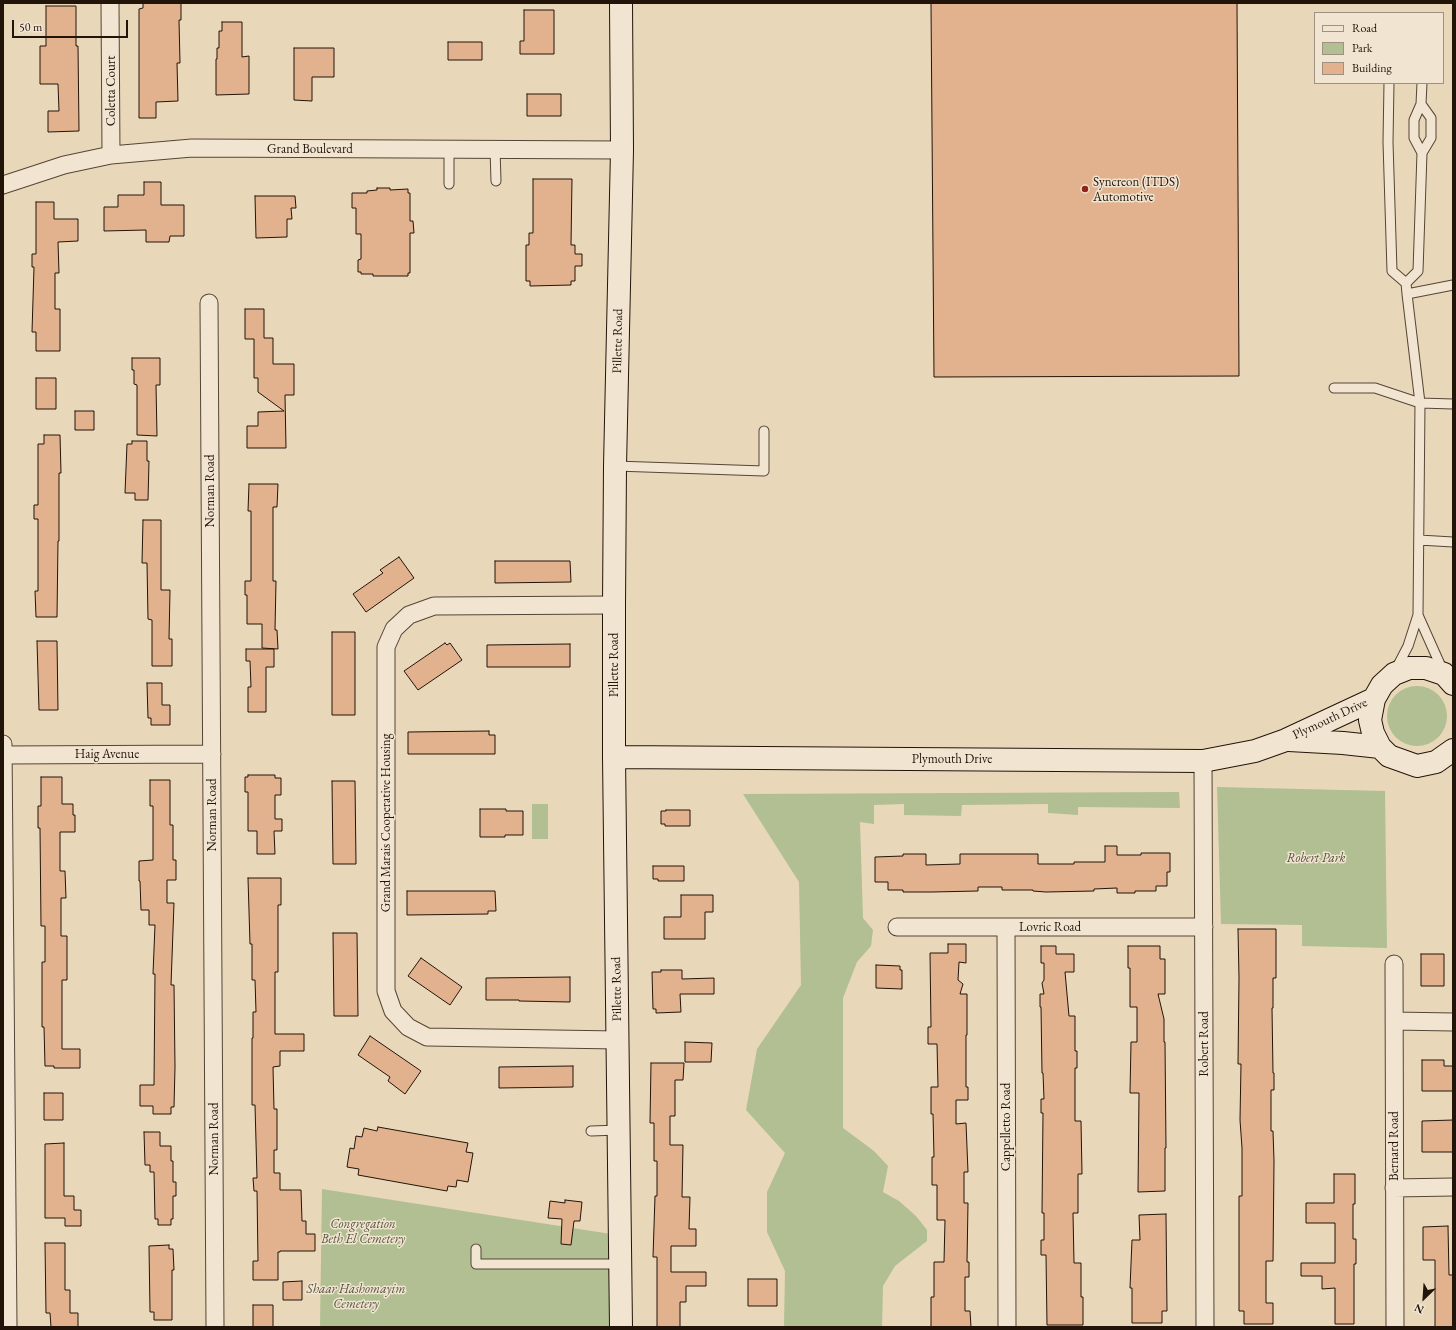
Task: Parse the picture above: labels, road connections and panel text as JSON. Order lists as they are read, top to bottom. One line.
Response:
{"streets":{"street":["Coletta Court","Grand Boulevard","Pillette Road","Norman Road","Plymouth Drive","Haig Avenue","Grand Marais Cooperative Housing","Lovric Road","Robert Road","Cappelletto Road","Bernard Road"]},"crossings":[["Coletta Court","Grand Boulevard"],["Grand Boulevard","Pillette Road"],["Pillette Road","Plymouth Drive"],["Pillette Road","Grand Marais Cooperative Housing"],["Norman Road","Haig Avenue"],["Plymouth Drive","Robert Road"],["Lovric Road","Robert Road"],["Lovric Road","Cappelletto Road"]],"parks":["Robert Park","Congregation Beth El Cemetery","Shaar Hashomayim Cemetery"],"places":["Syncreon (ITDS) Automotive"],"legend":["Road","Park","Building"],"scale_bar":"50 m","north":"bottom left"}
